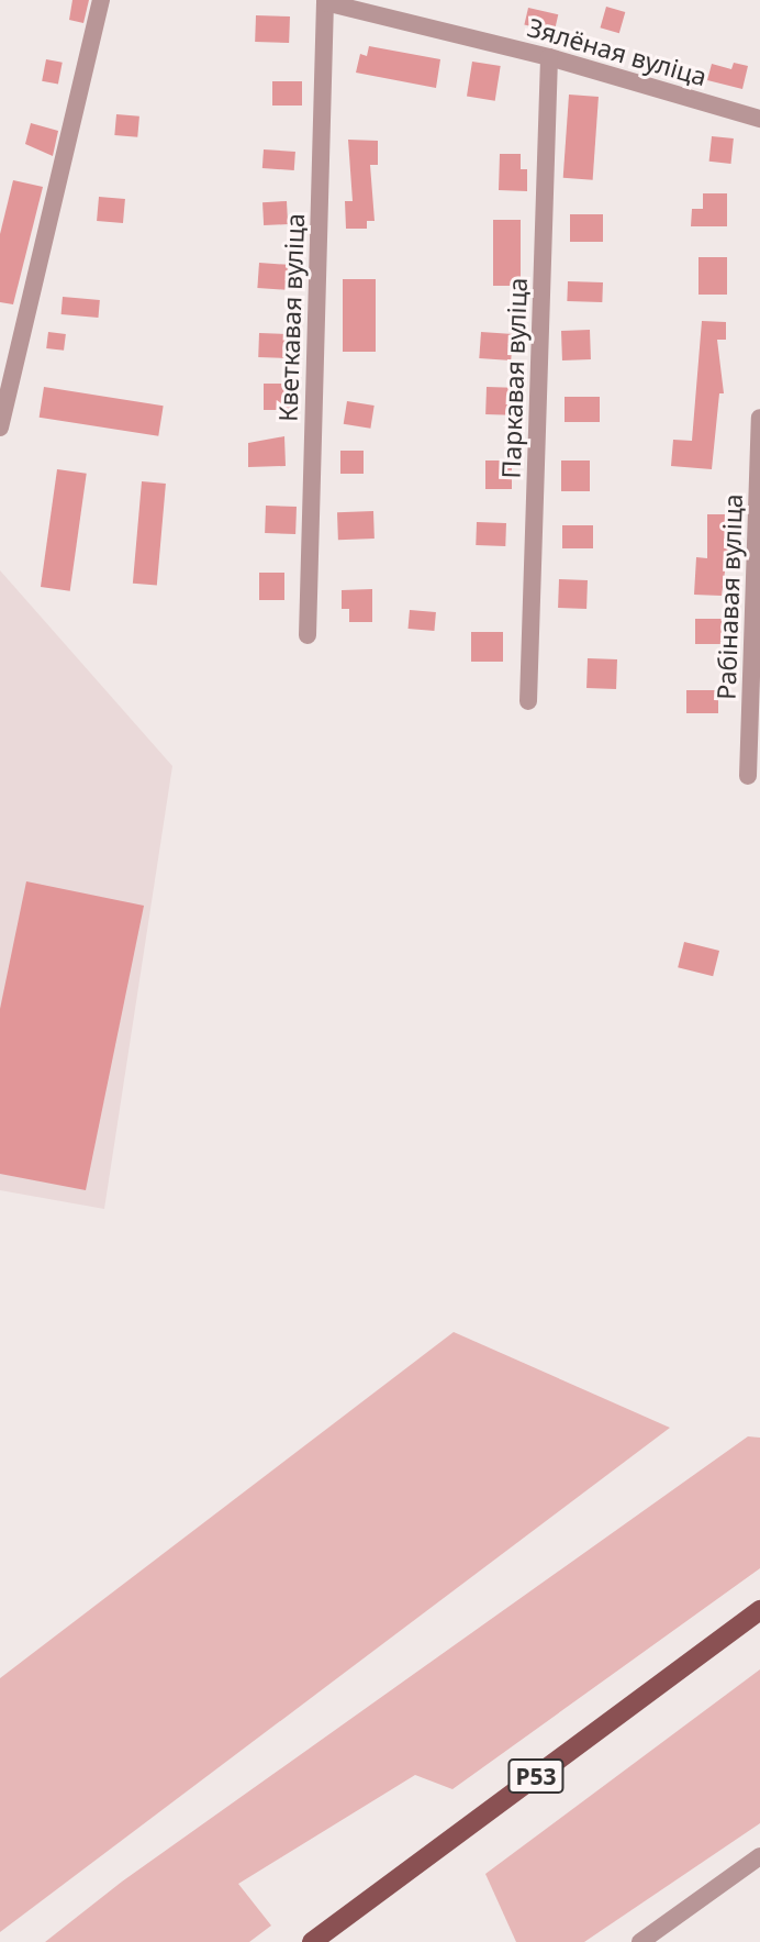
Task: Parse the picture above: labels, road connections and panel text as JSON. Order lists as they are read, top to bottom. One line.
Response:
{"streets":{"main road":["Р53"],"street":["Зялёная вуліца","Кветкавая вуліца","Паркавая вуліца","Рабінавая вуліца"]},"crossings":[["Зялёная вуліца","Кветкавая вуліца"],["Зялёная вуліца","Паркавая вуліца"]]}
